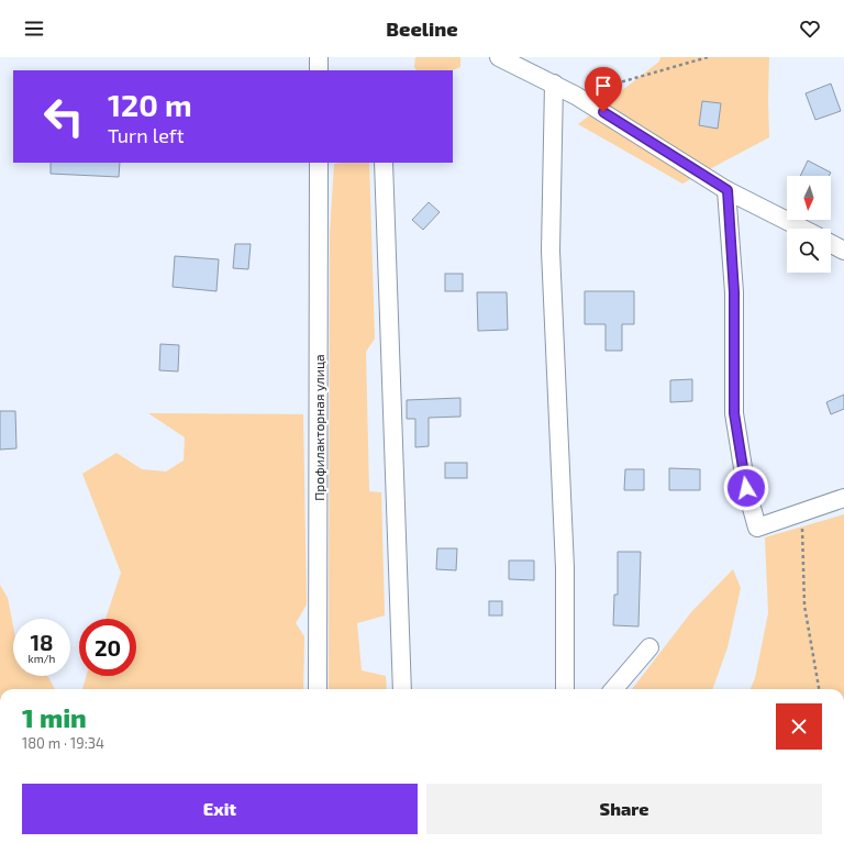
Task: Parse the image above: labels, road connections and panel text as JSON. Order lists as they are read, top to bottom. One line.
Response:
{"streets":{"street":["Профилакторная улица"]},"north":"bottom","page":{"header":"Beeline","turn":["120 m","Turn left"],"speed":"18 km/h","limit":"20","heading":["1 min","180 m · 19:34"],"buttons":["Exit","Share"]}}
